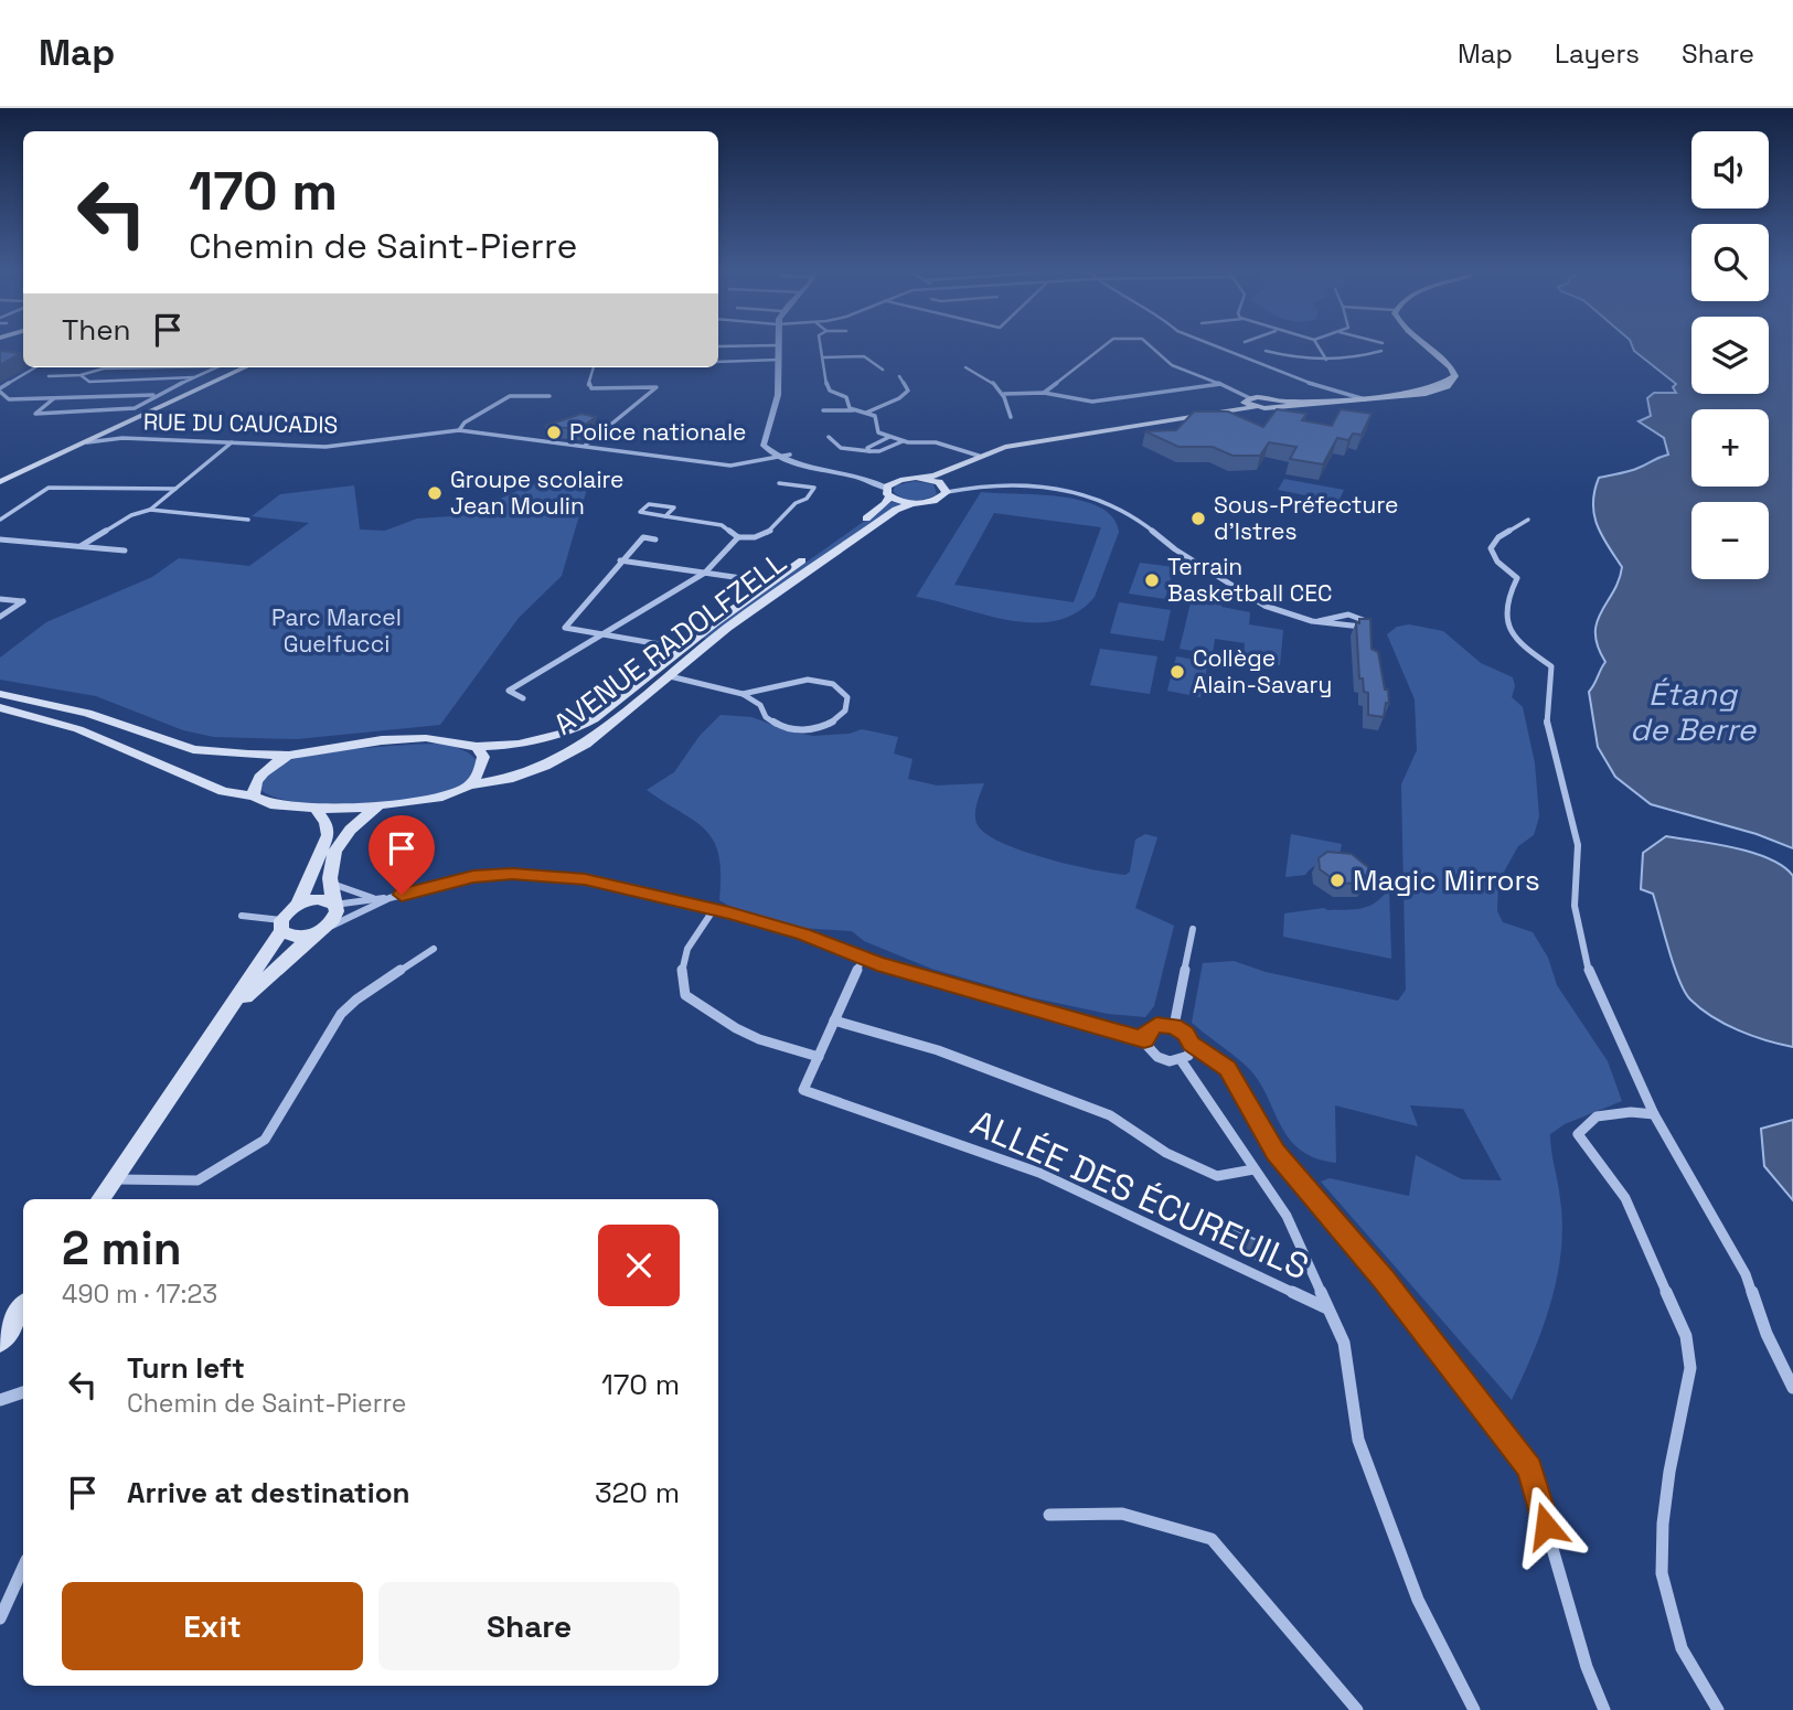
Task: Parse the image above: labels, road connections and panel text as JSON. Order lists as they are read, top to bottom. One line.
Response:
{"streets":{"main road":["AVENUE RADOLFZELL"],"street":["RUE DU CAUCADIS","ALLÉE DES ÉCUREUILS"]},"water":["Étang de Berre"],"parks":["Parc Marcel Guelfucci"],"places":["Police nationale","Groupe scolaire Jean Moulin","Sous-Préfecture d'Istres","Terrain Basketball CEC","Collège Alain-Savary","Magic Mirrors"],"page":{"header":"Map","nav":["Map","Layers","Share"],"map_buttons":["+","−"],"turn":["170 m","Chemin de Saint-Pierre"],"then":"Then","heading":["2 min","490 m · 17:23"],"list":[{"name":"Turn left","note":"Chemin de Saint-Pierre","value":"170 m"},{"name":"Arrive at destination","value":"320 m"}],"buttons":["Exit","Share"]}}
